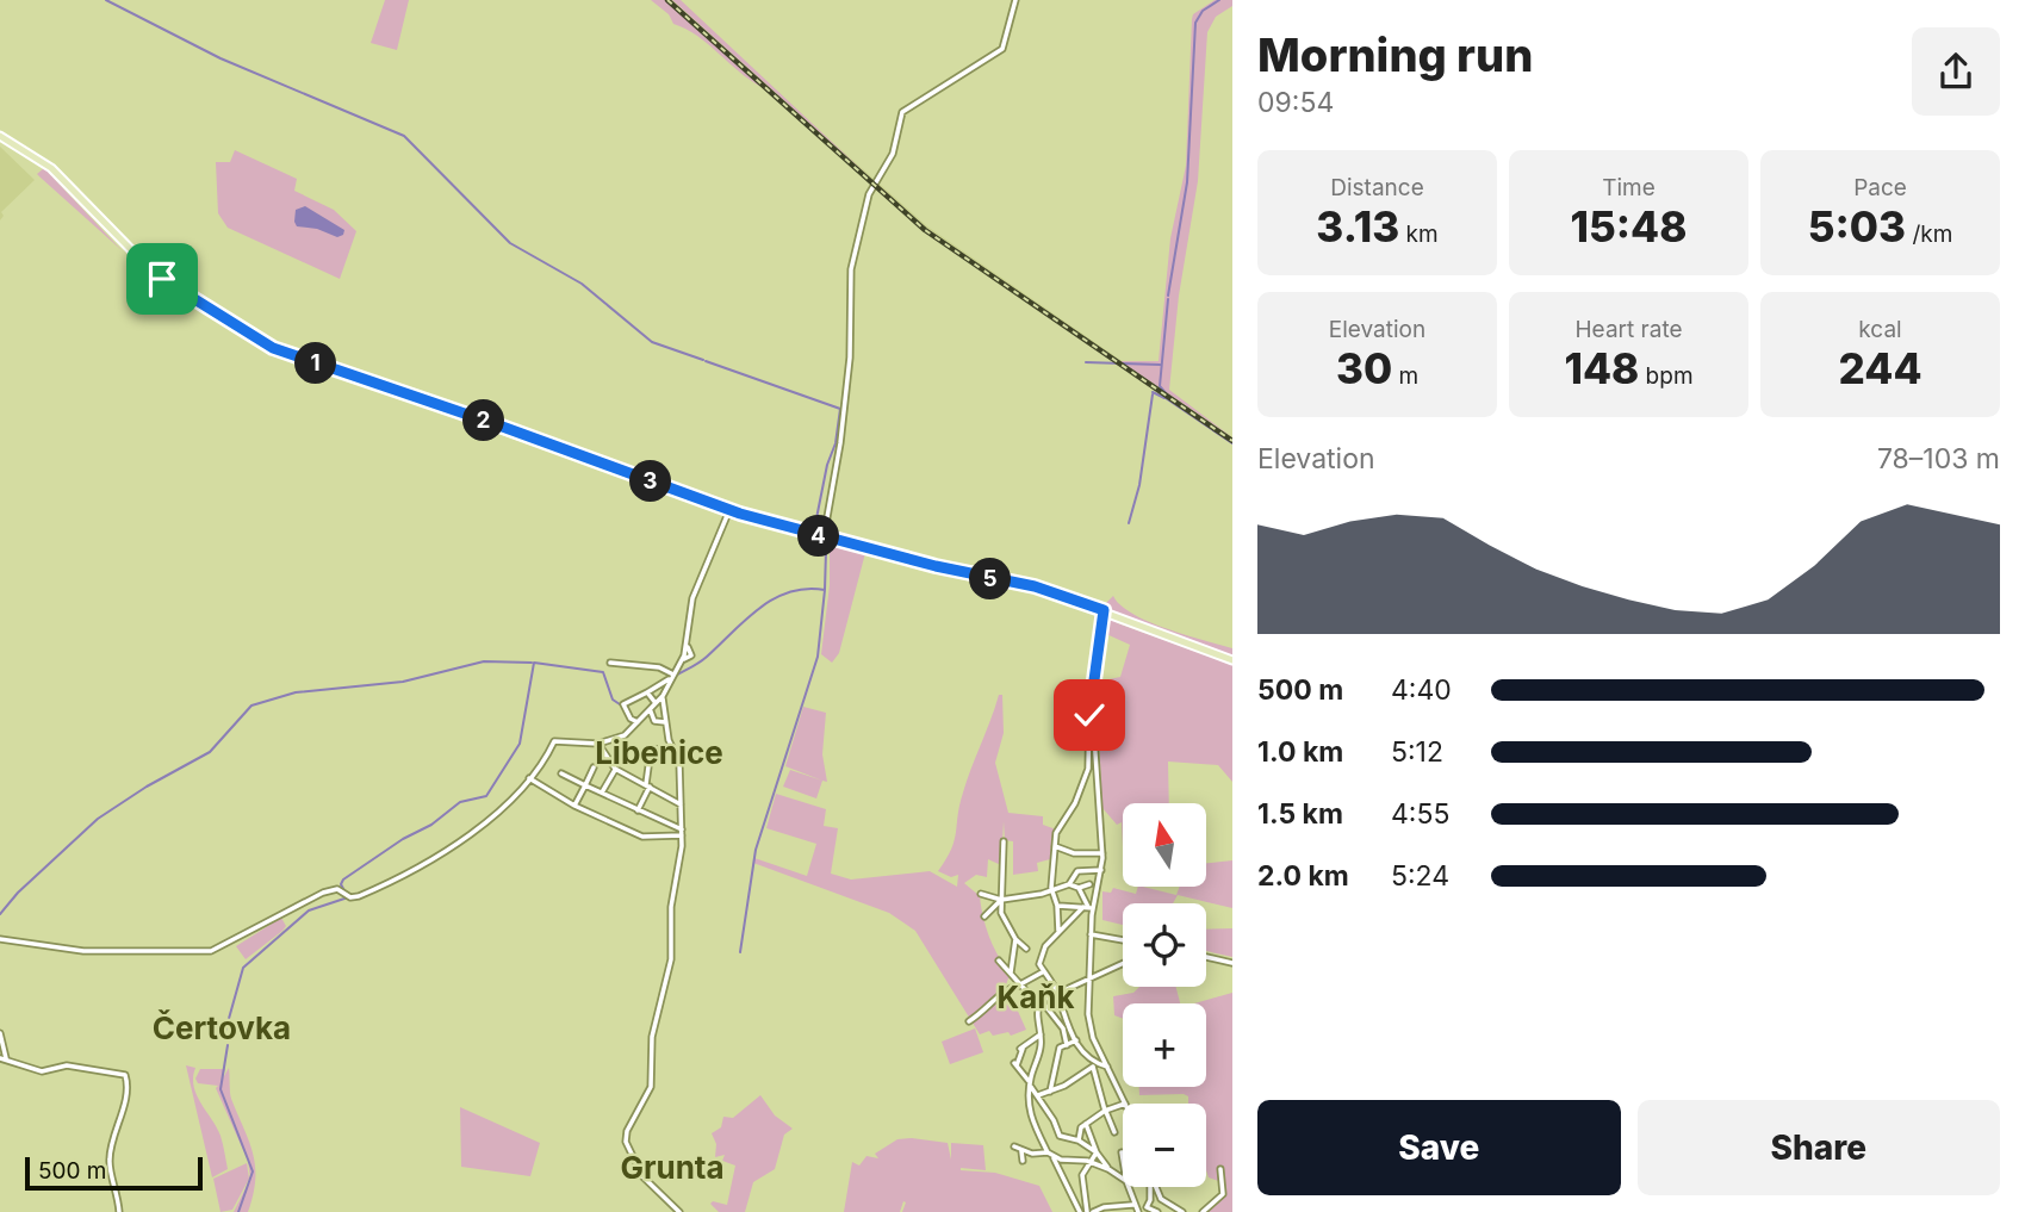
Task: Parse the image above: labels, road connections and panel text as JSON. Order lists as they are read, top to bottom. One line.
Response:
{"districts":["Libenice","Kaňk","Čertovka","Grunta"],"scale_bar":"500 m","north":"top","page":{"heading":["Morning run","09:54"],"stats":[["Distance","3.13 km"],["Time","15:48"],["Pace","5:03 /km"],["Elevation","30 m"],["Heart rate","148 bpm"],["kcal","244"]],"pins":["1","2","3","4","5"],"chart":["Elevation","78–103 m"],"list":[{"name":"500 m","note":"4:40"},{"name":"1.0 km","note":"5:12"},{"name":"1.5 km","note":"4:55"},{"name":"2.0 km","note":"5:24"}],"map_buttons":["+","−"],"buttons":["Save","Share"],"scale":"500 m"}}
